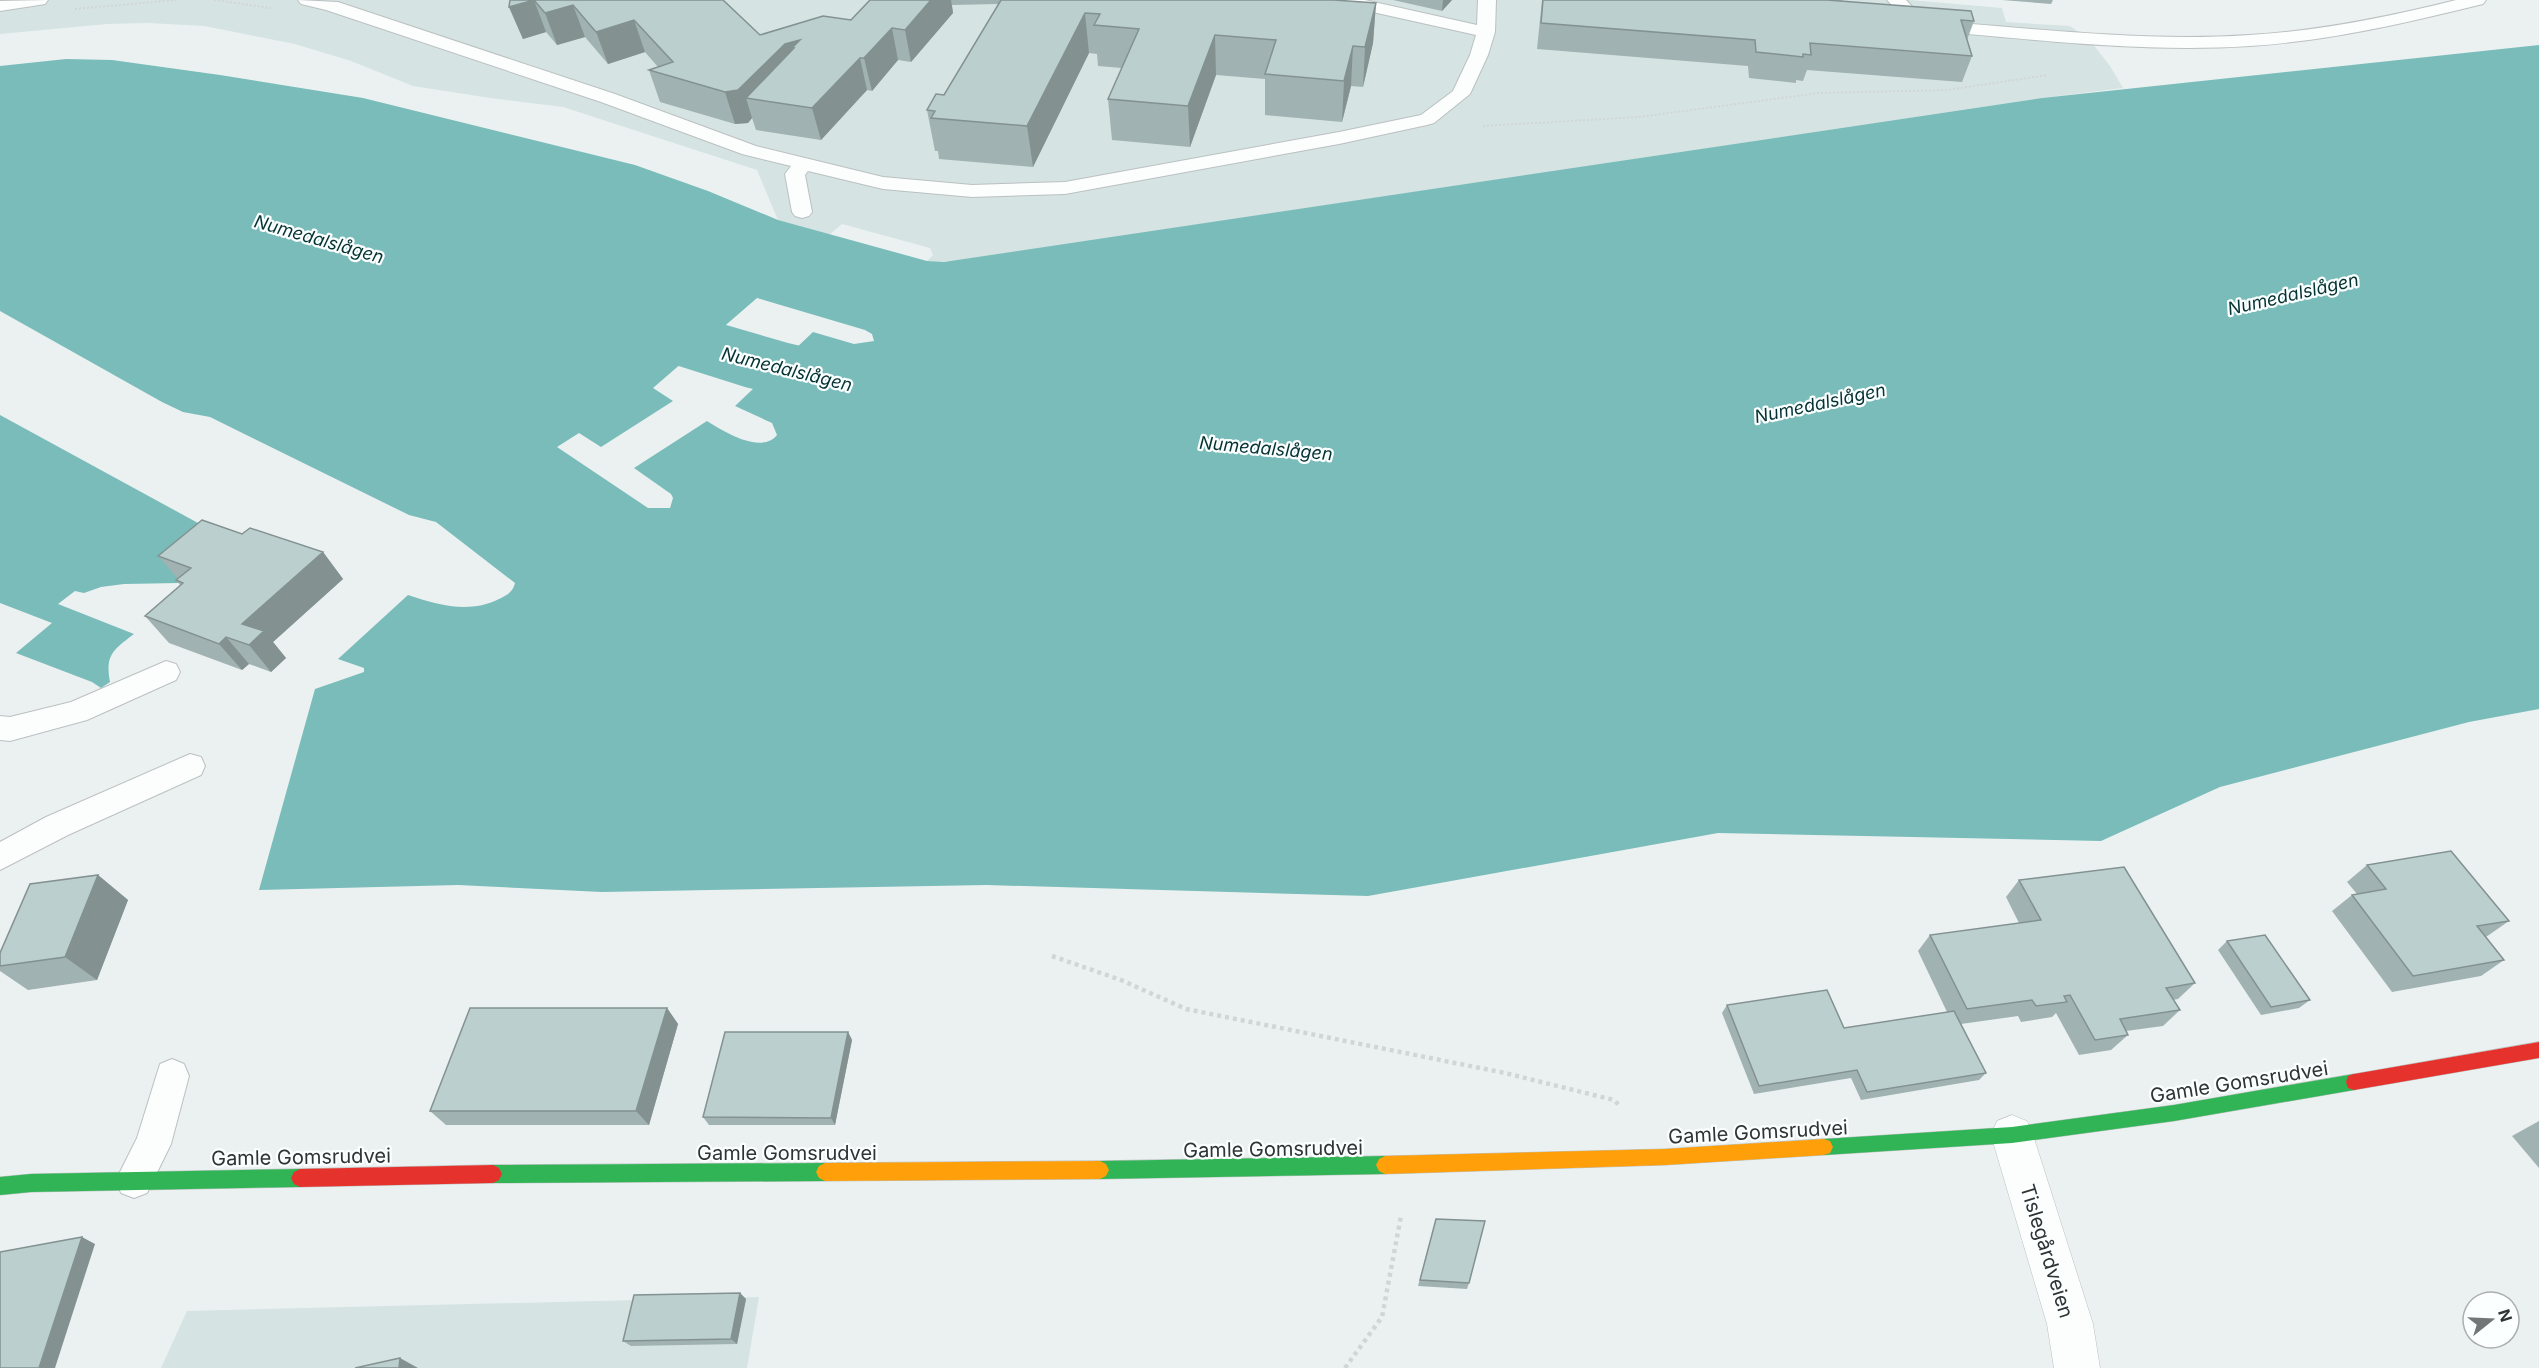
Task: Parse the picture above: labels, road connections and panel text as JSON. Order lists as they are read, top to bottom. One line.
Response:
{"streets":{"street":["Gamle Gomsrudvei","Tislegårdveien"]},"crossings":[["Gamle Gomsrudvei","Tislegårdveien"]],"water":["Numedalslågen"],"north":"right"}
